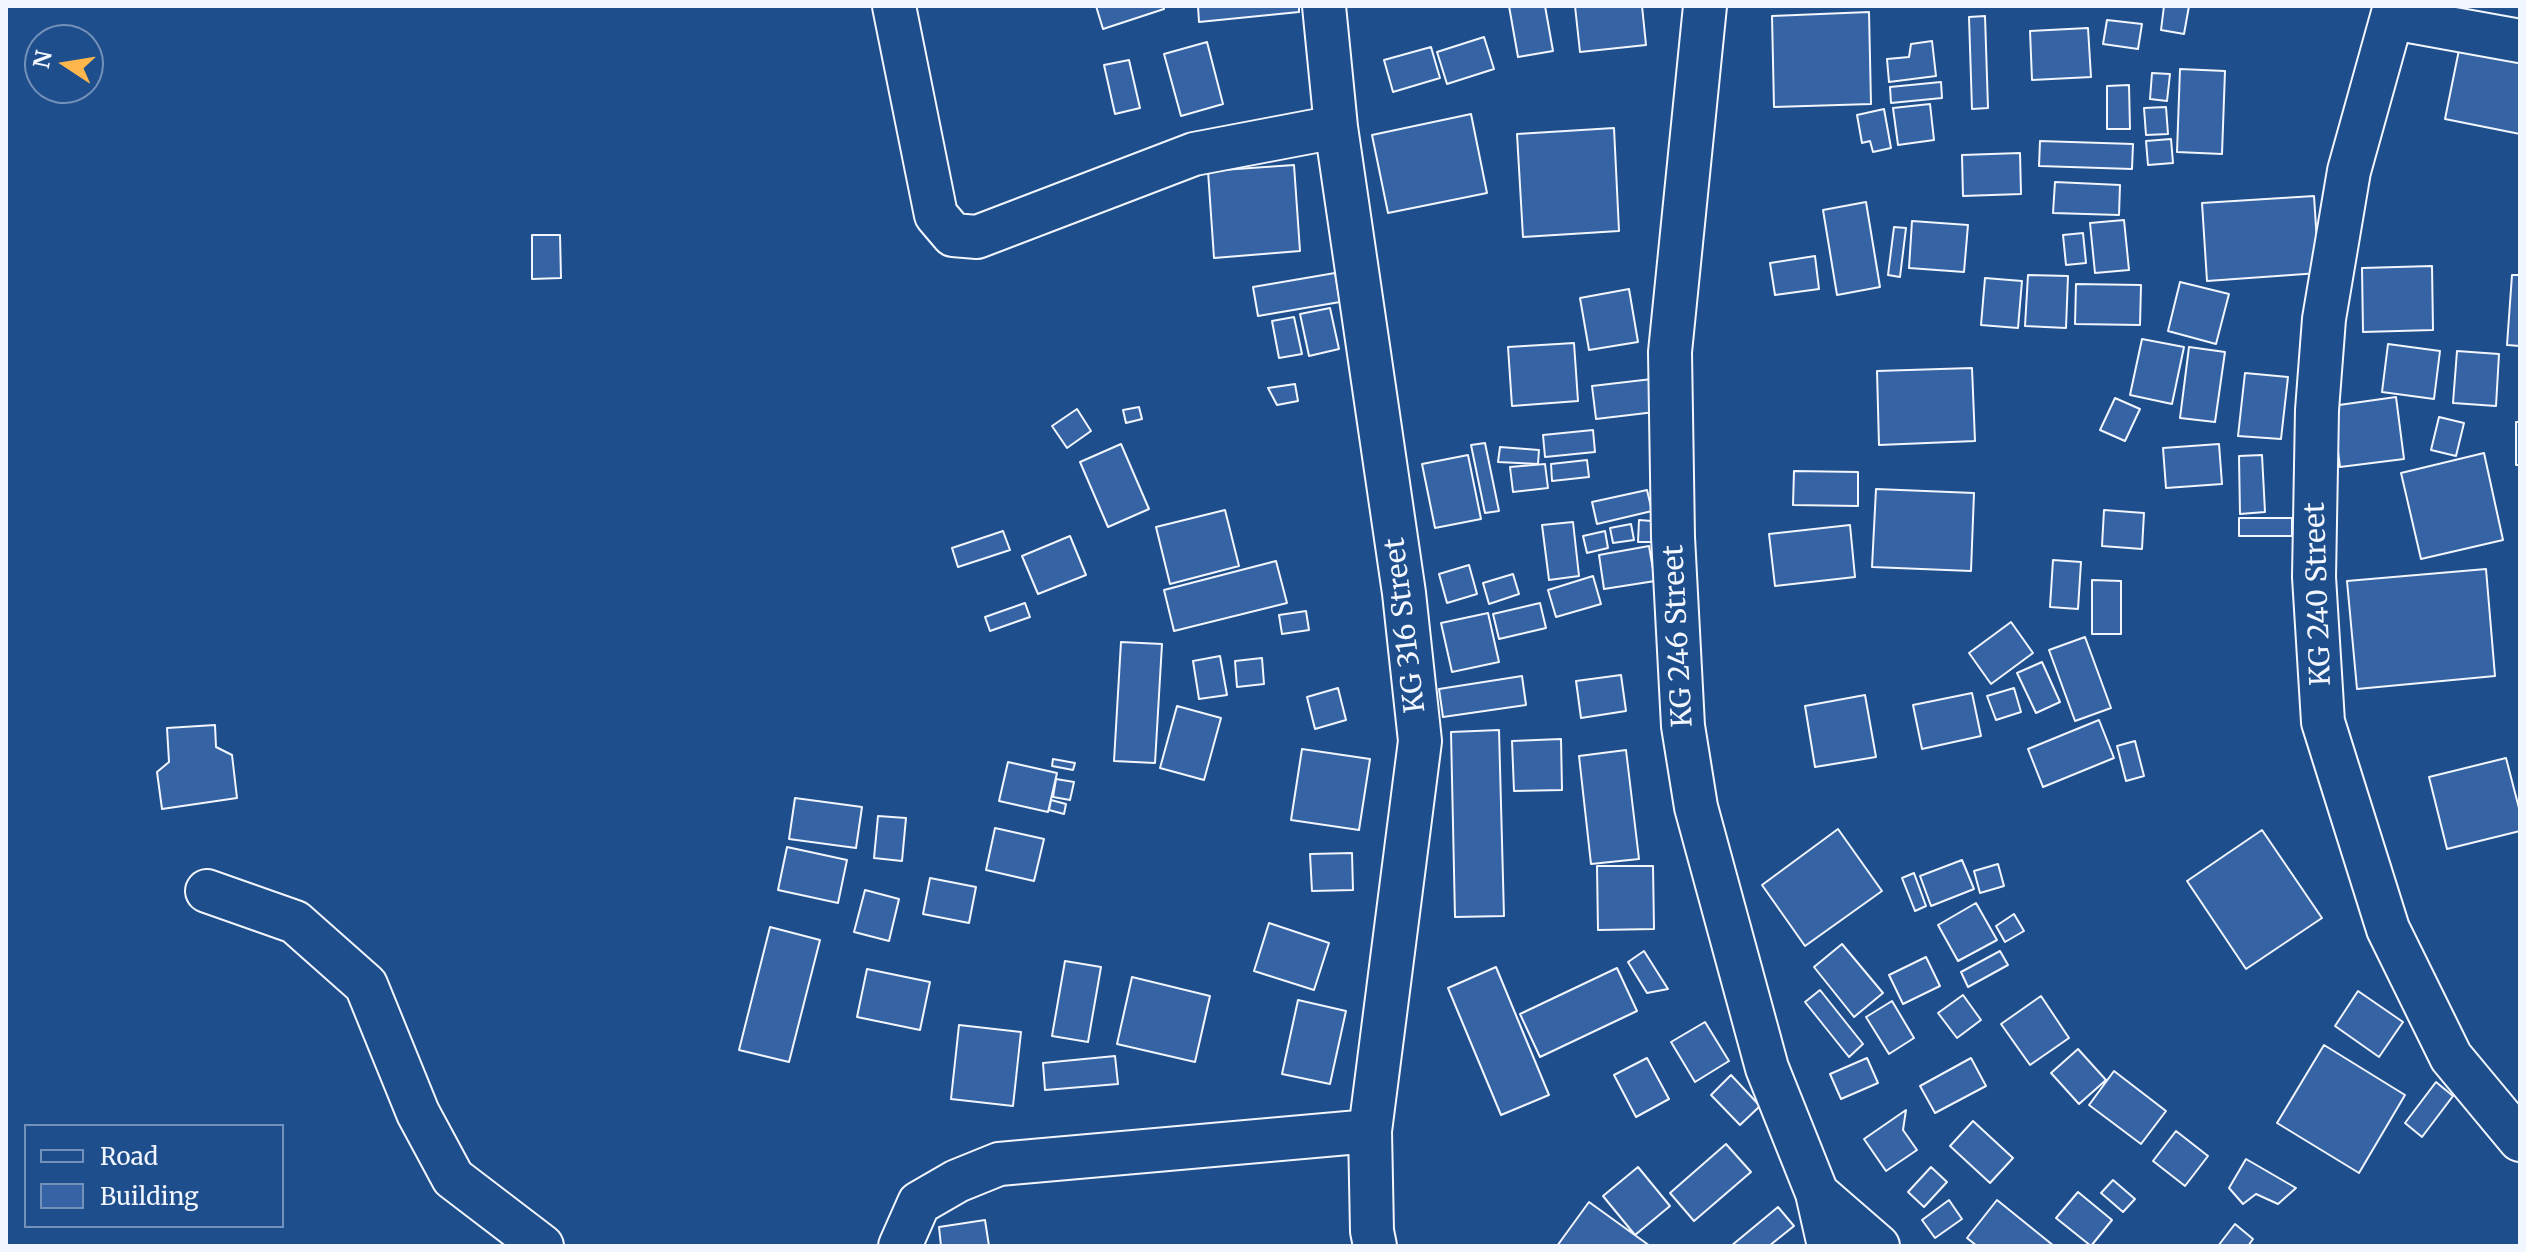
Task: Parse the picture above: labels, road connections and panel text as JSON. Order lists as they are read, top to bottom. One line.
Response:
{"streets":{"street":["KG 240 Street","KG 316 Street","KG 246 Street"]},"legend":["Road","Building"],"north":"left"}
